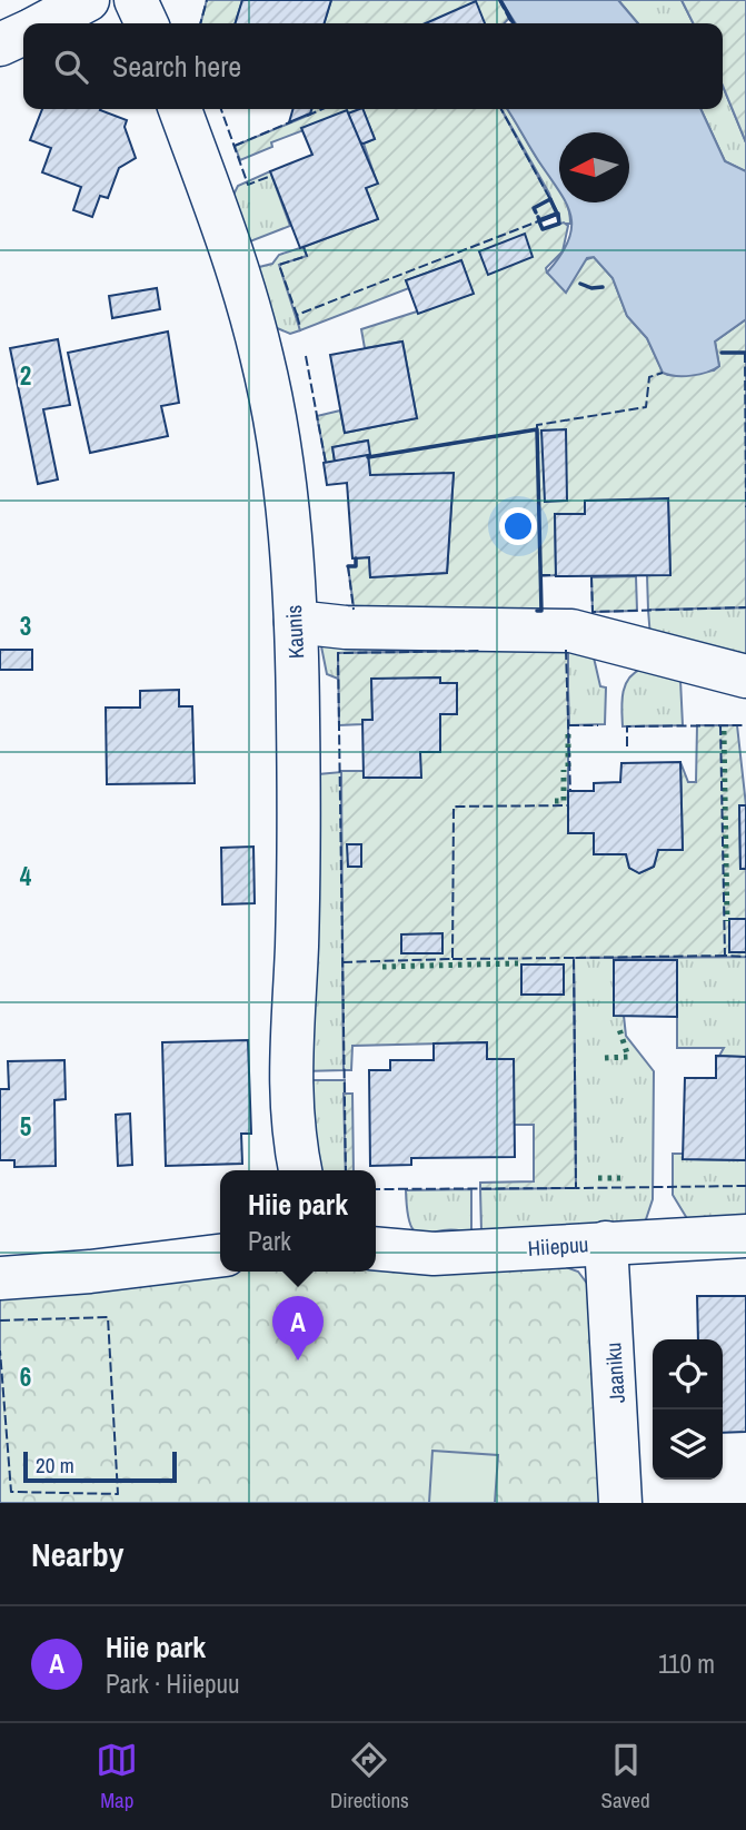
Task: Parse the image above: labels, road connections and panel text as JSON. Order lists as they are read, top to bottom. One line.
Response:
{"streets":{"street":["Kaunis","Hiiepuu","Jaaniku"]},"crossings":[["Hiiepuu","Jaaniku"]],"scale_bar":"20 m","north":"left","page":{"search":"Search here","popup":["Hiie park","Park"],"pins":"A","scale":"20 m","heading":"Nearby","list":[{"mark":"A","name":"Hiie park","note":"Park · Hiiepuu","value":"110 m"}],"nav":["Map","Directions","Saved"]},"grid":{"rows":["2","3","4","5","6"]}}
